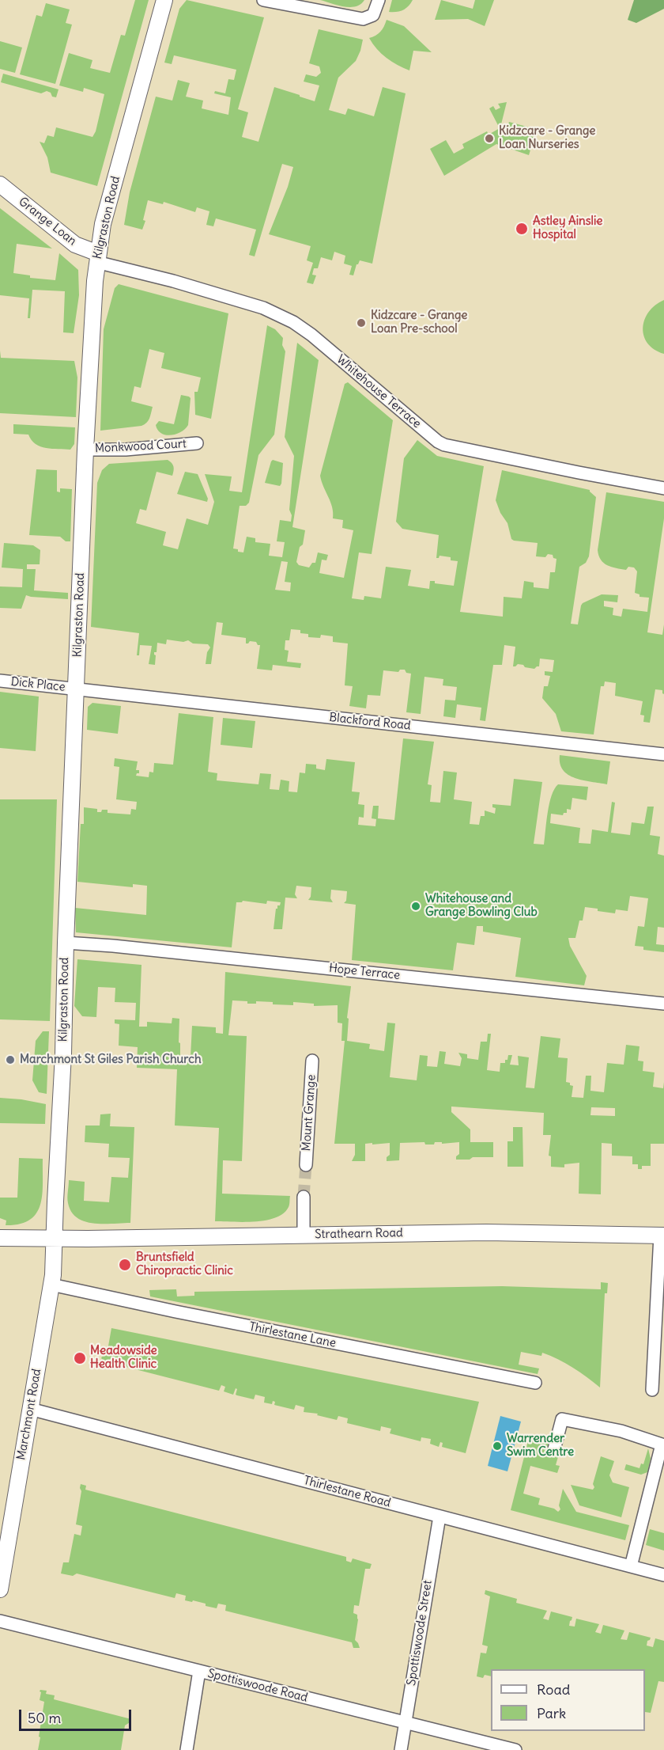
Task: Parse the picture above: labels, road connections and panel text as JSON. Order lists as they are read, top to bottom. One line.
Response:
{"streets":{"street":["Kilgraston Road","Grange Loan","Whitehouse Terrace","Monkwood Court","Dick Place","Blackford Road","Hope Terrace","Mount Grange","Strathearn Road","Thirlestane Lane","Marchmont Road","Thirlestane Road","Spottiswoode Street","Spottiswoode Road"]},"crossings":[["Kilgraston Road","Grange Loan"],["Kilgraston Road","Whitehouse Terrace"],["Kilgraston Road","Monkwood Court"],["Kilgraston Road","Dick Place"],["Kilgraston Road","Blackford Road"],["Kilgraston Road","Hope Terrace"],["Kilgraston Road","Strathearn Road"],["Kilgraston Road","Marchmont Road"],["Grange Loan","Whitehouse Terrace"],["Dick Place","Blackford Road"],["Strathearn Road","Marchmont Road"],["Thirlestane Lane","Marchmont Road"],["Marchmont Road","Thirlestane Road"],["Thirlestane Road","Spottiswoode Street"],["Spottiswoode Street","Spottiswoode Road"]],"places":["Kidzcare - Grange Loan Nurseries","Astley Ainslie Hospital","Kidzcare - Grange Loan Pre-school","Whitehouse and Grange Bowling Club","Marchmont St Giles Parish Church","Bruntsfield Chiropractic Clinic","Meadowside Health Clinic","Warrender Swim Centre"],"legend":["Road","Park"],"scale_bar":"50 m"}
